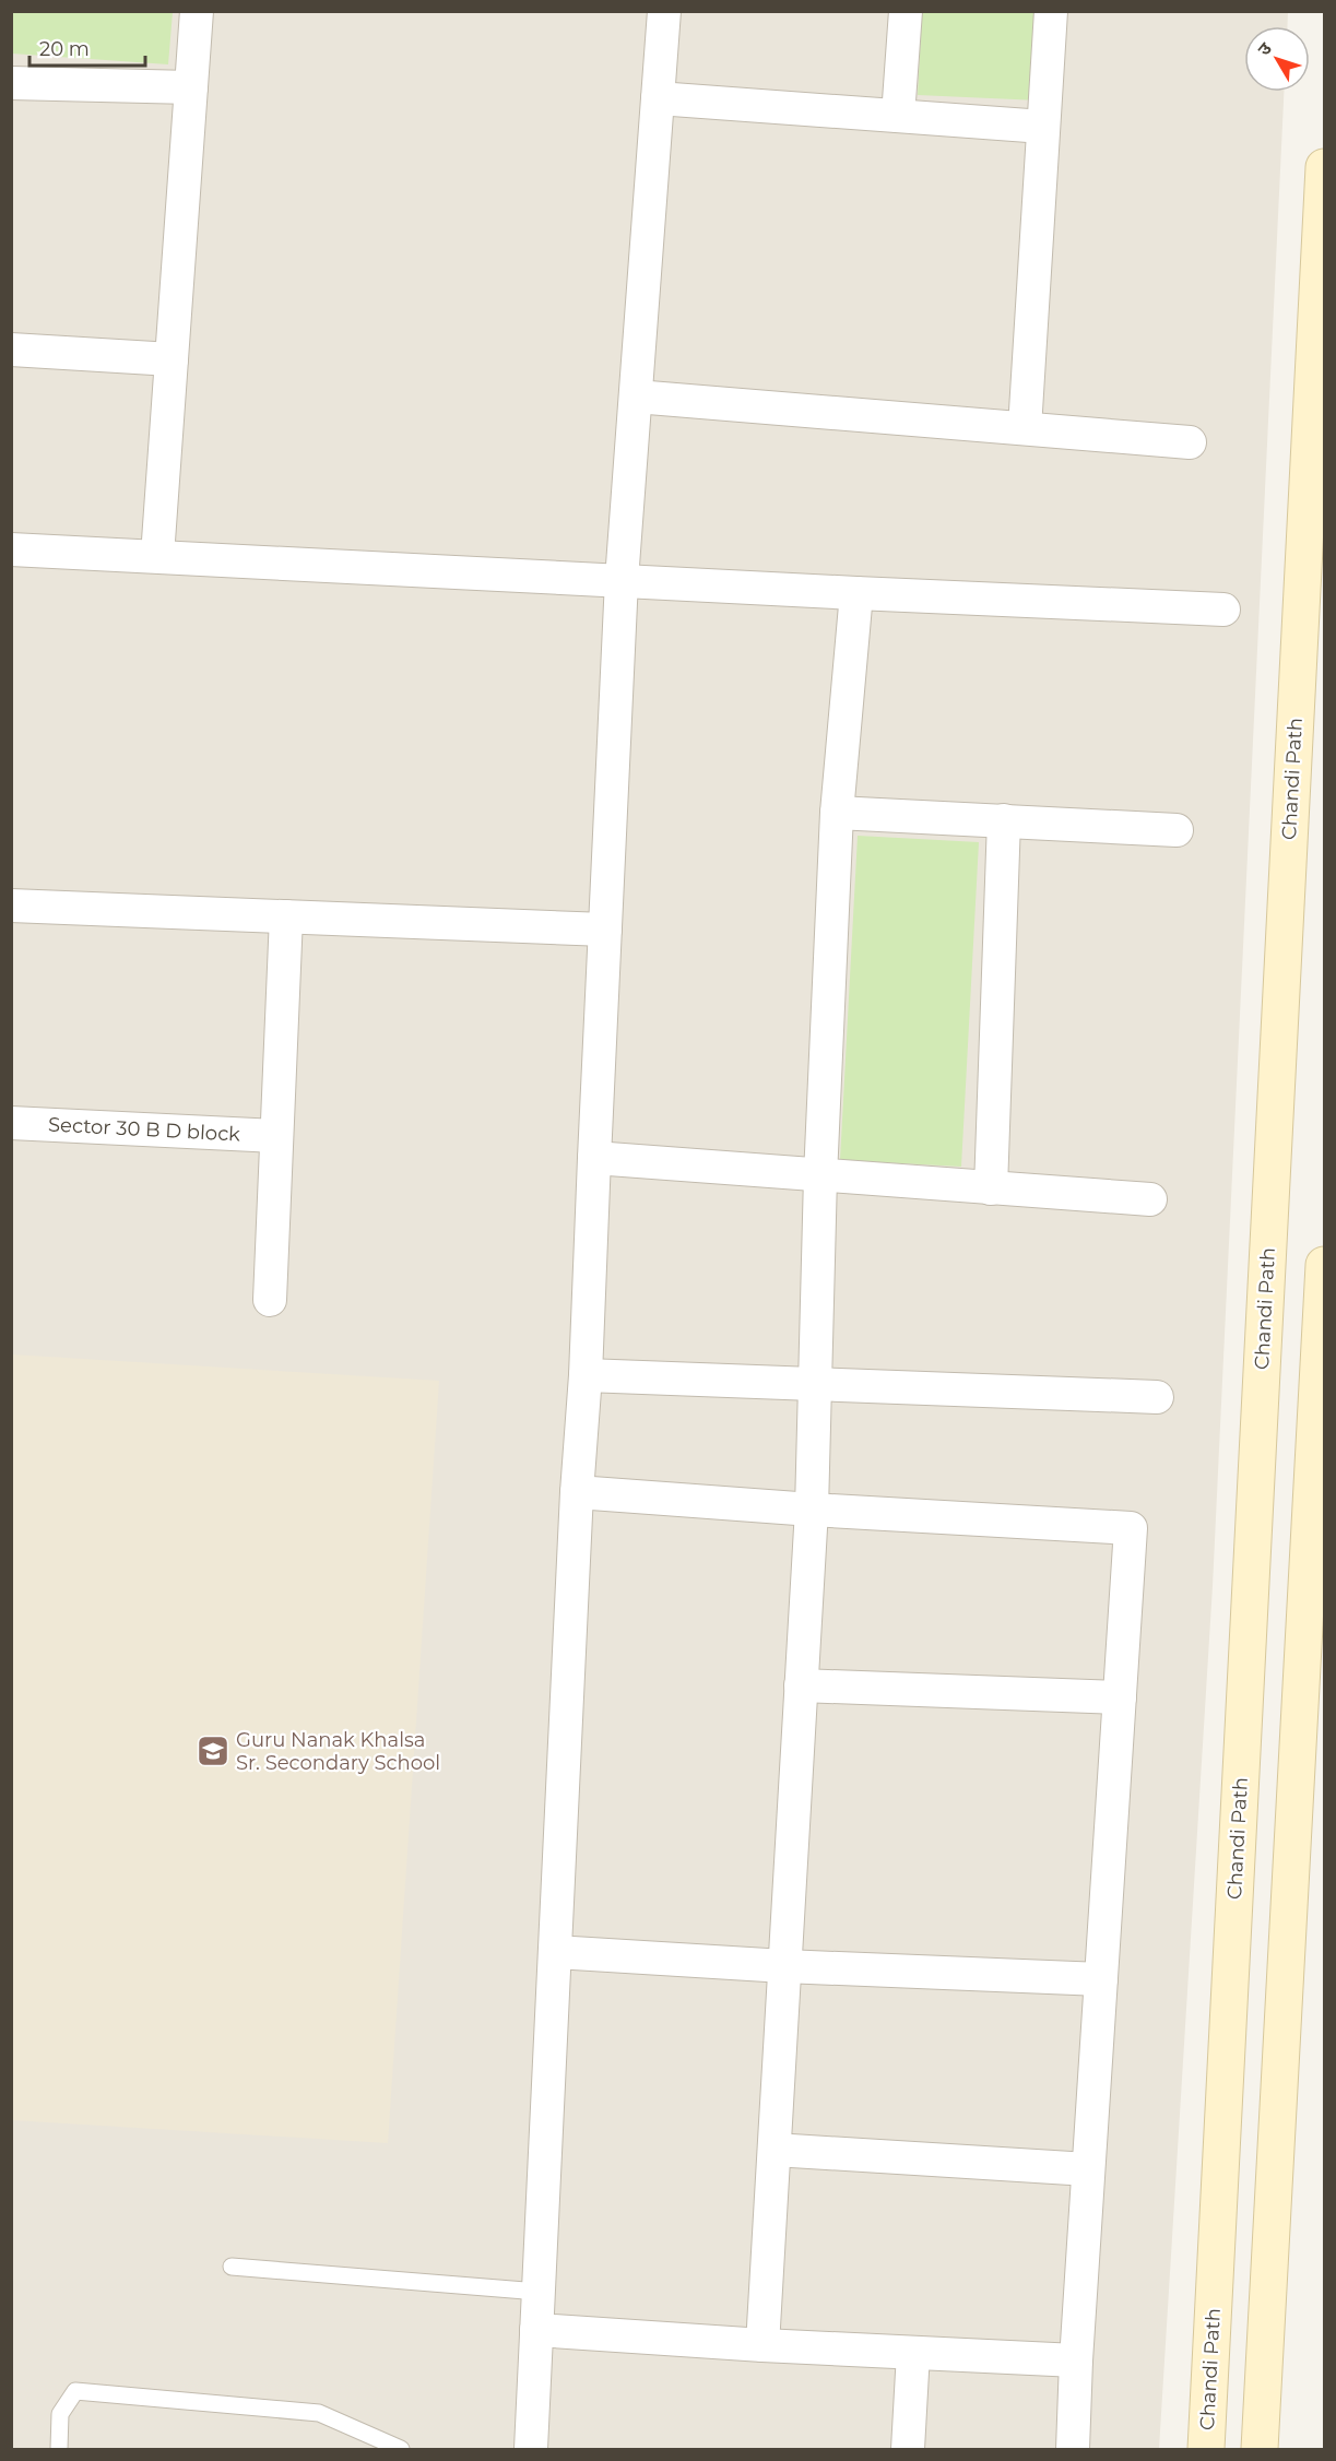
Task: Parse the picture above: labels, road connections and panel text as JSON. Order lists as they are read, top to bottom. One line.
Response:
{"streets":{"main road":["Chandi Path"],"street":["Sector 30 B D block"]},"places":{"school or university":["Guru Nanak Khalsa Sr. Secondary School"]},"scale_bar":"20 m","north":"top left"}
